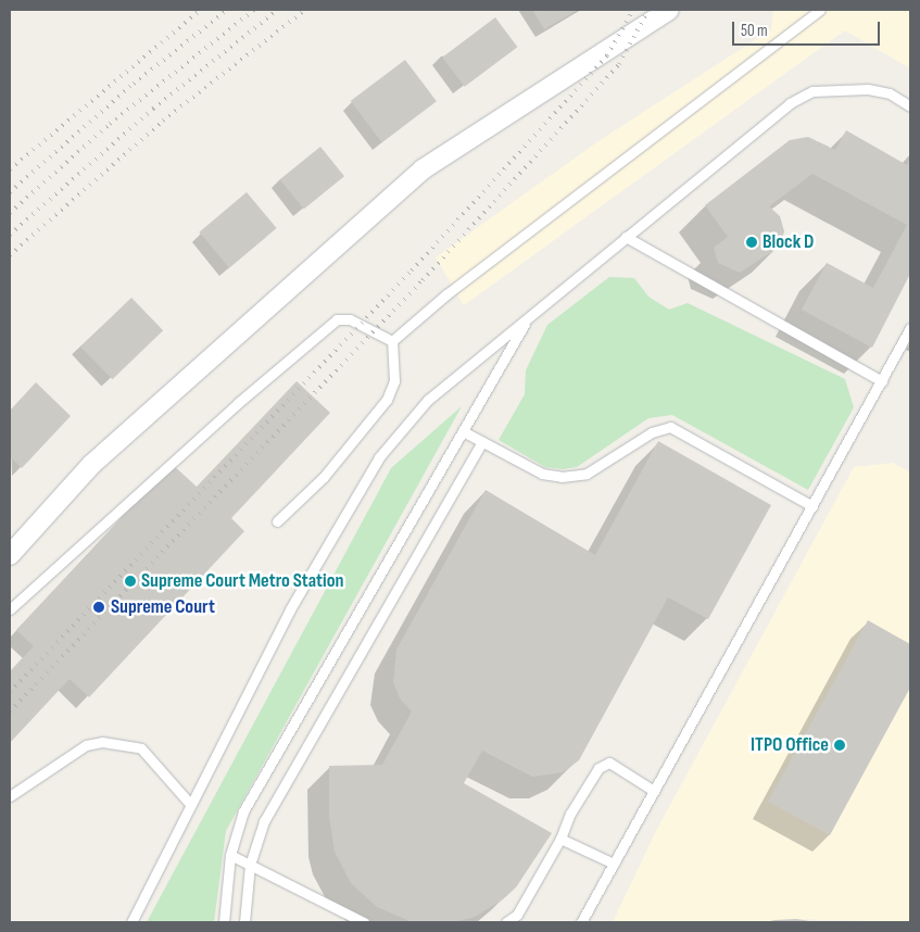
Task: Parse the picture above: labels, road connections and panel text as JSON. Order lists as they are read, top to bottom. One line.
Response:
{"places":["Block D","Supreme Court Metro Station","Supreme Court","ITPO Office"],"scale_bar":"50 m"}
